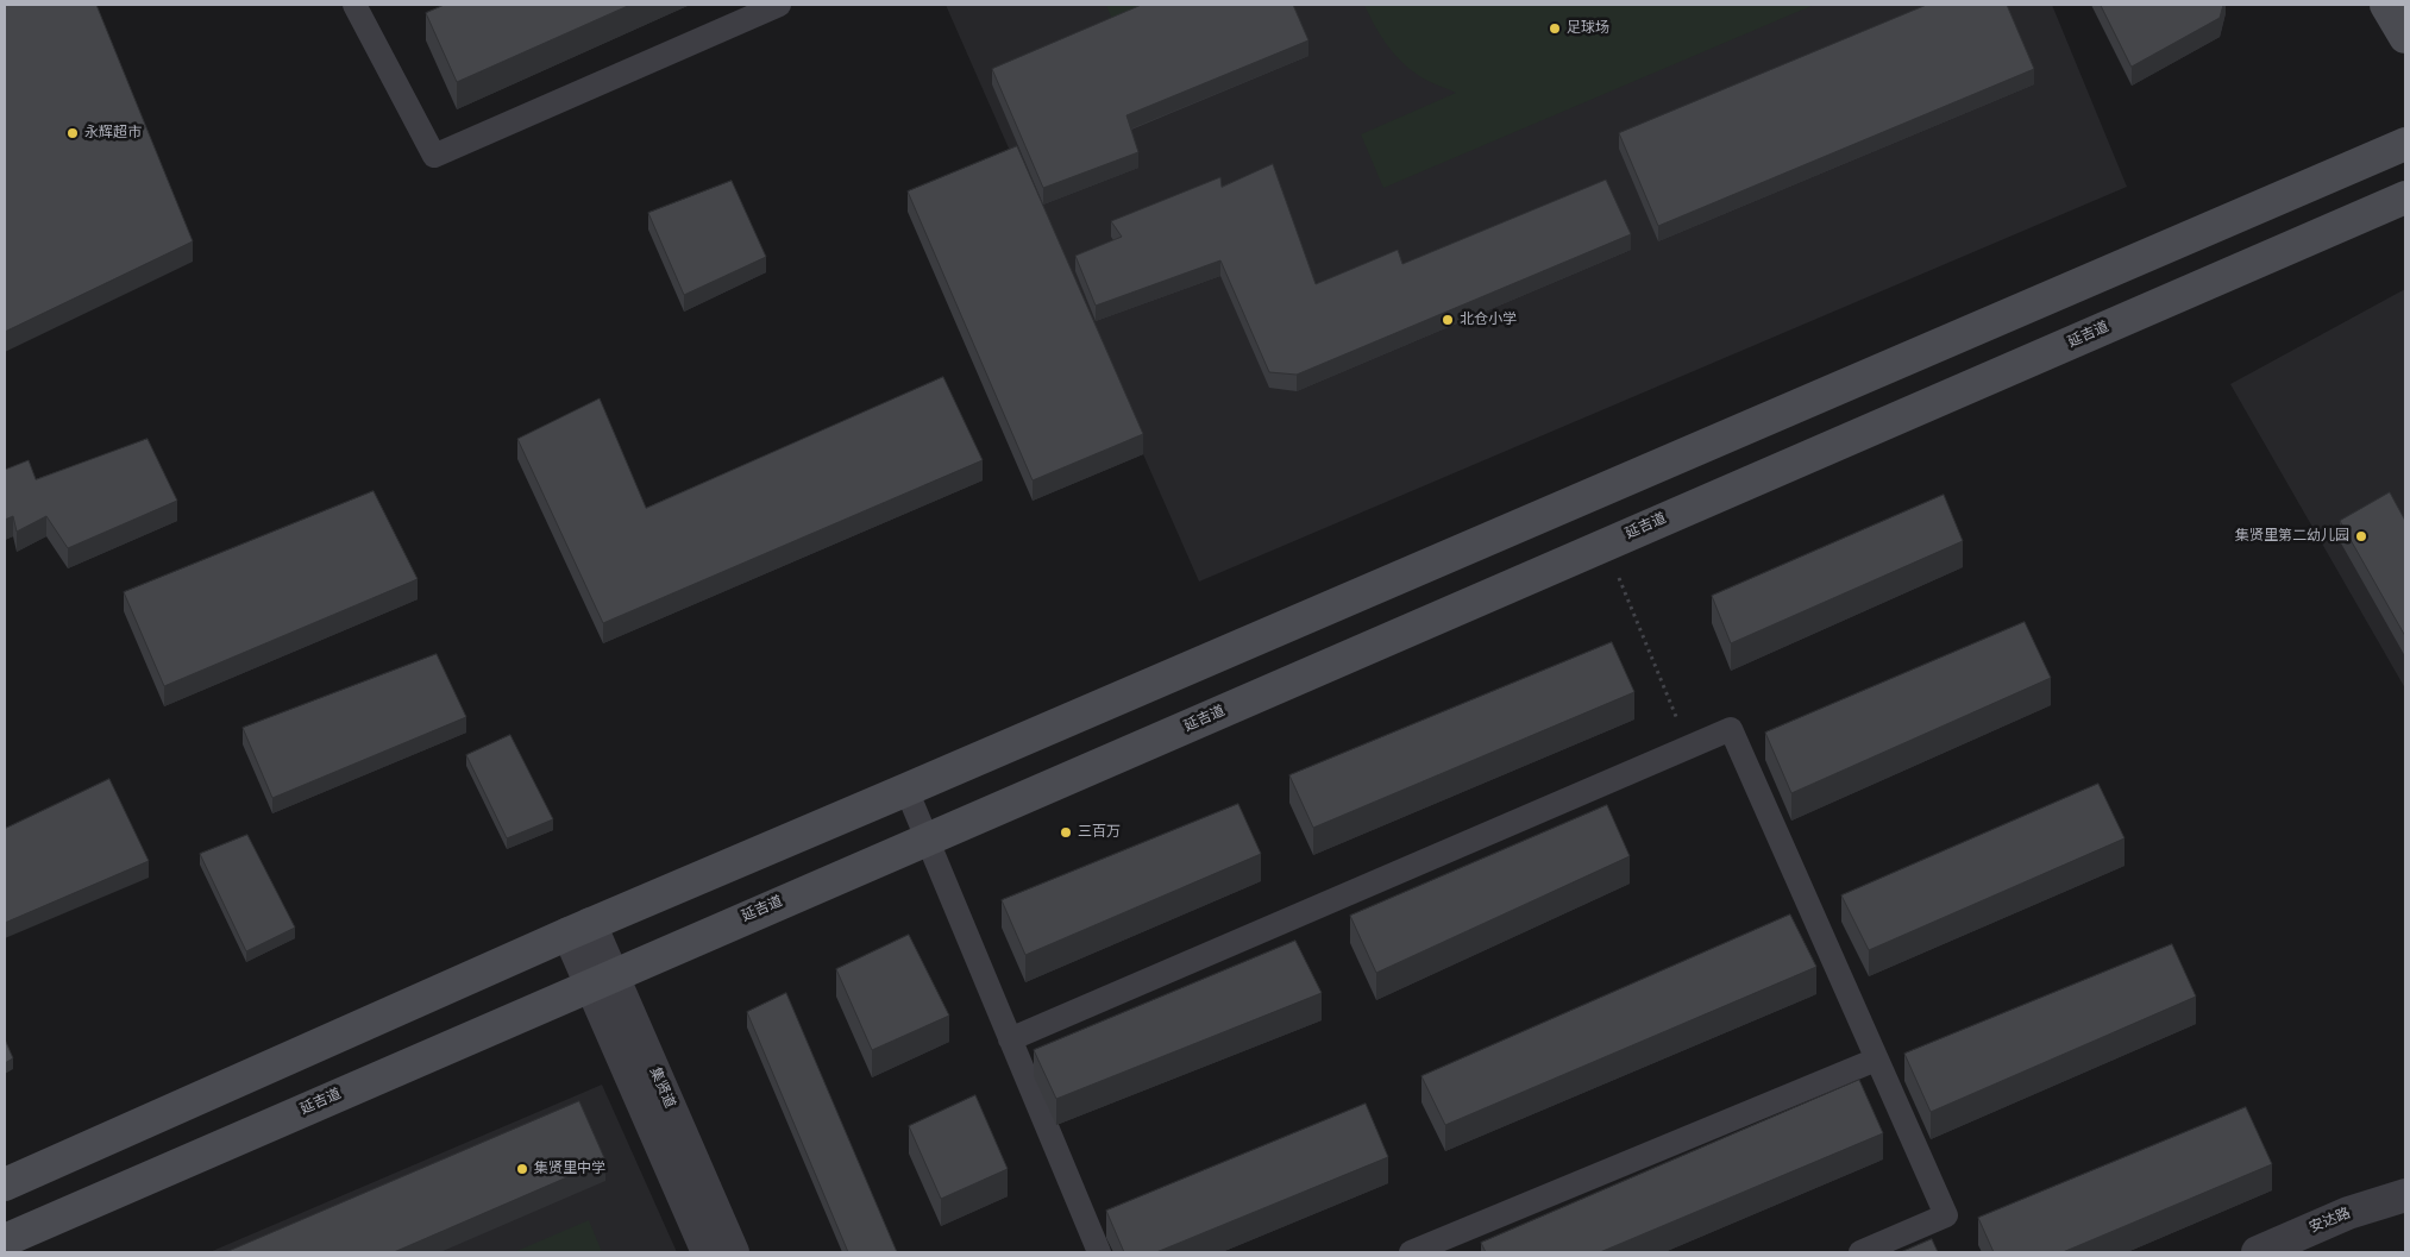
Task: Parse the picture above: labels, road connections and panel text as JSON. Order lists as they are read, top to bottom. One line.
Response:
{"streets":{"main road":["延吉道"],"street":["集贤道","安达路"]},"crossings":[["延吉道","集贤道"]],"places":["足球场","永辉超市","北仓小学","集贤里第二幼儿园","三百万","集贤里中学"]}
